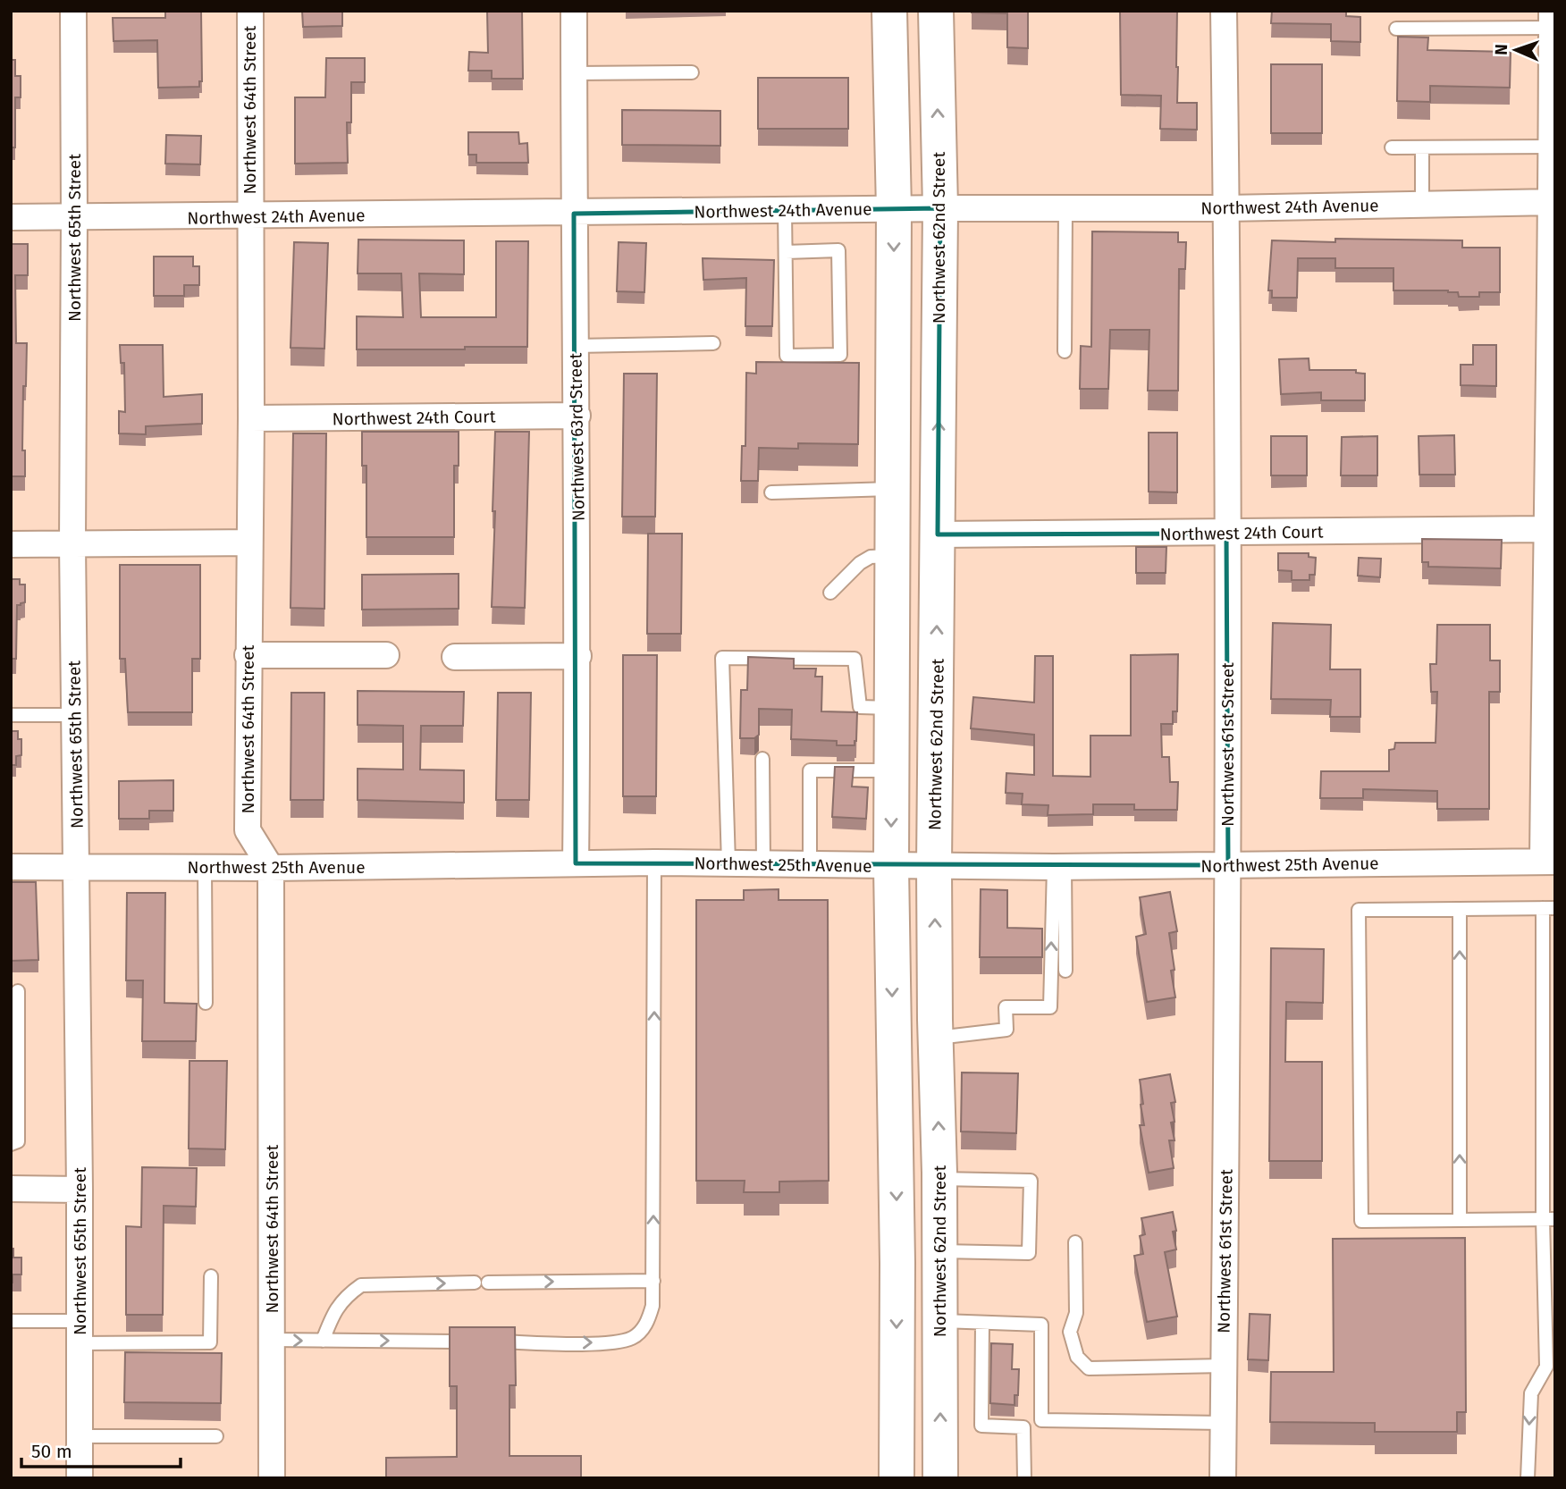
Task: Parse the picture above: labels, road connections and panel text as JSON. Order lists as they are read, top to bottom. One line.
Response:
{"streets":{"main road":["Northwest 62nd Street"],"street":["Northwest 64th Street","Northwest 24th Avenue","Northwest 65th Street","Northwest 24th Court","Northwest 63rd Street","Northwest 61st Street","Northwest 25th Avenue"]},"crossings":[["Northwest 64th Street","Northwest 24th Avenue"],["Northwest 64th Street","Northwest 24th Court"],["Northwest 64th Street","Northwest 25th Avenue"],["Northwest 24th Avenue","Northwest 65th Street"],["Northwest 24th Avenue","Northwest 62nd Street"],["Northwest 24th Avenue","Northwest 63rd Street"],["Northwest 24th Avenue","Northwest 61st Street"],["Northwest 65th Street","Northwest 25th Avenue"],["Northwest 62nd Street","Northwest 24th Court"],["Northwest 62nd Street","Northwest 25th Avenue"],["Northwest 24th Court","Northwest 63rd Street"],["Northwest 24th Court","Northwest 61st Street"],["Northwest 63rd Street","Northwest 25th Avenue"],["Northwest 61st Street","Northwest 25th Avenue"]],"scale_bar":"50 m","north":"left"}
